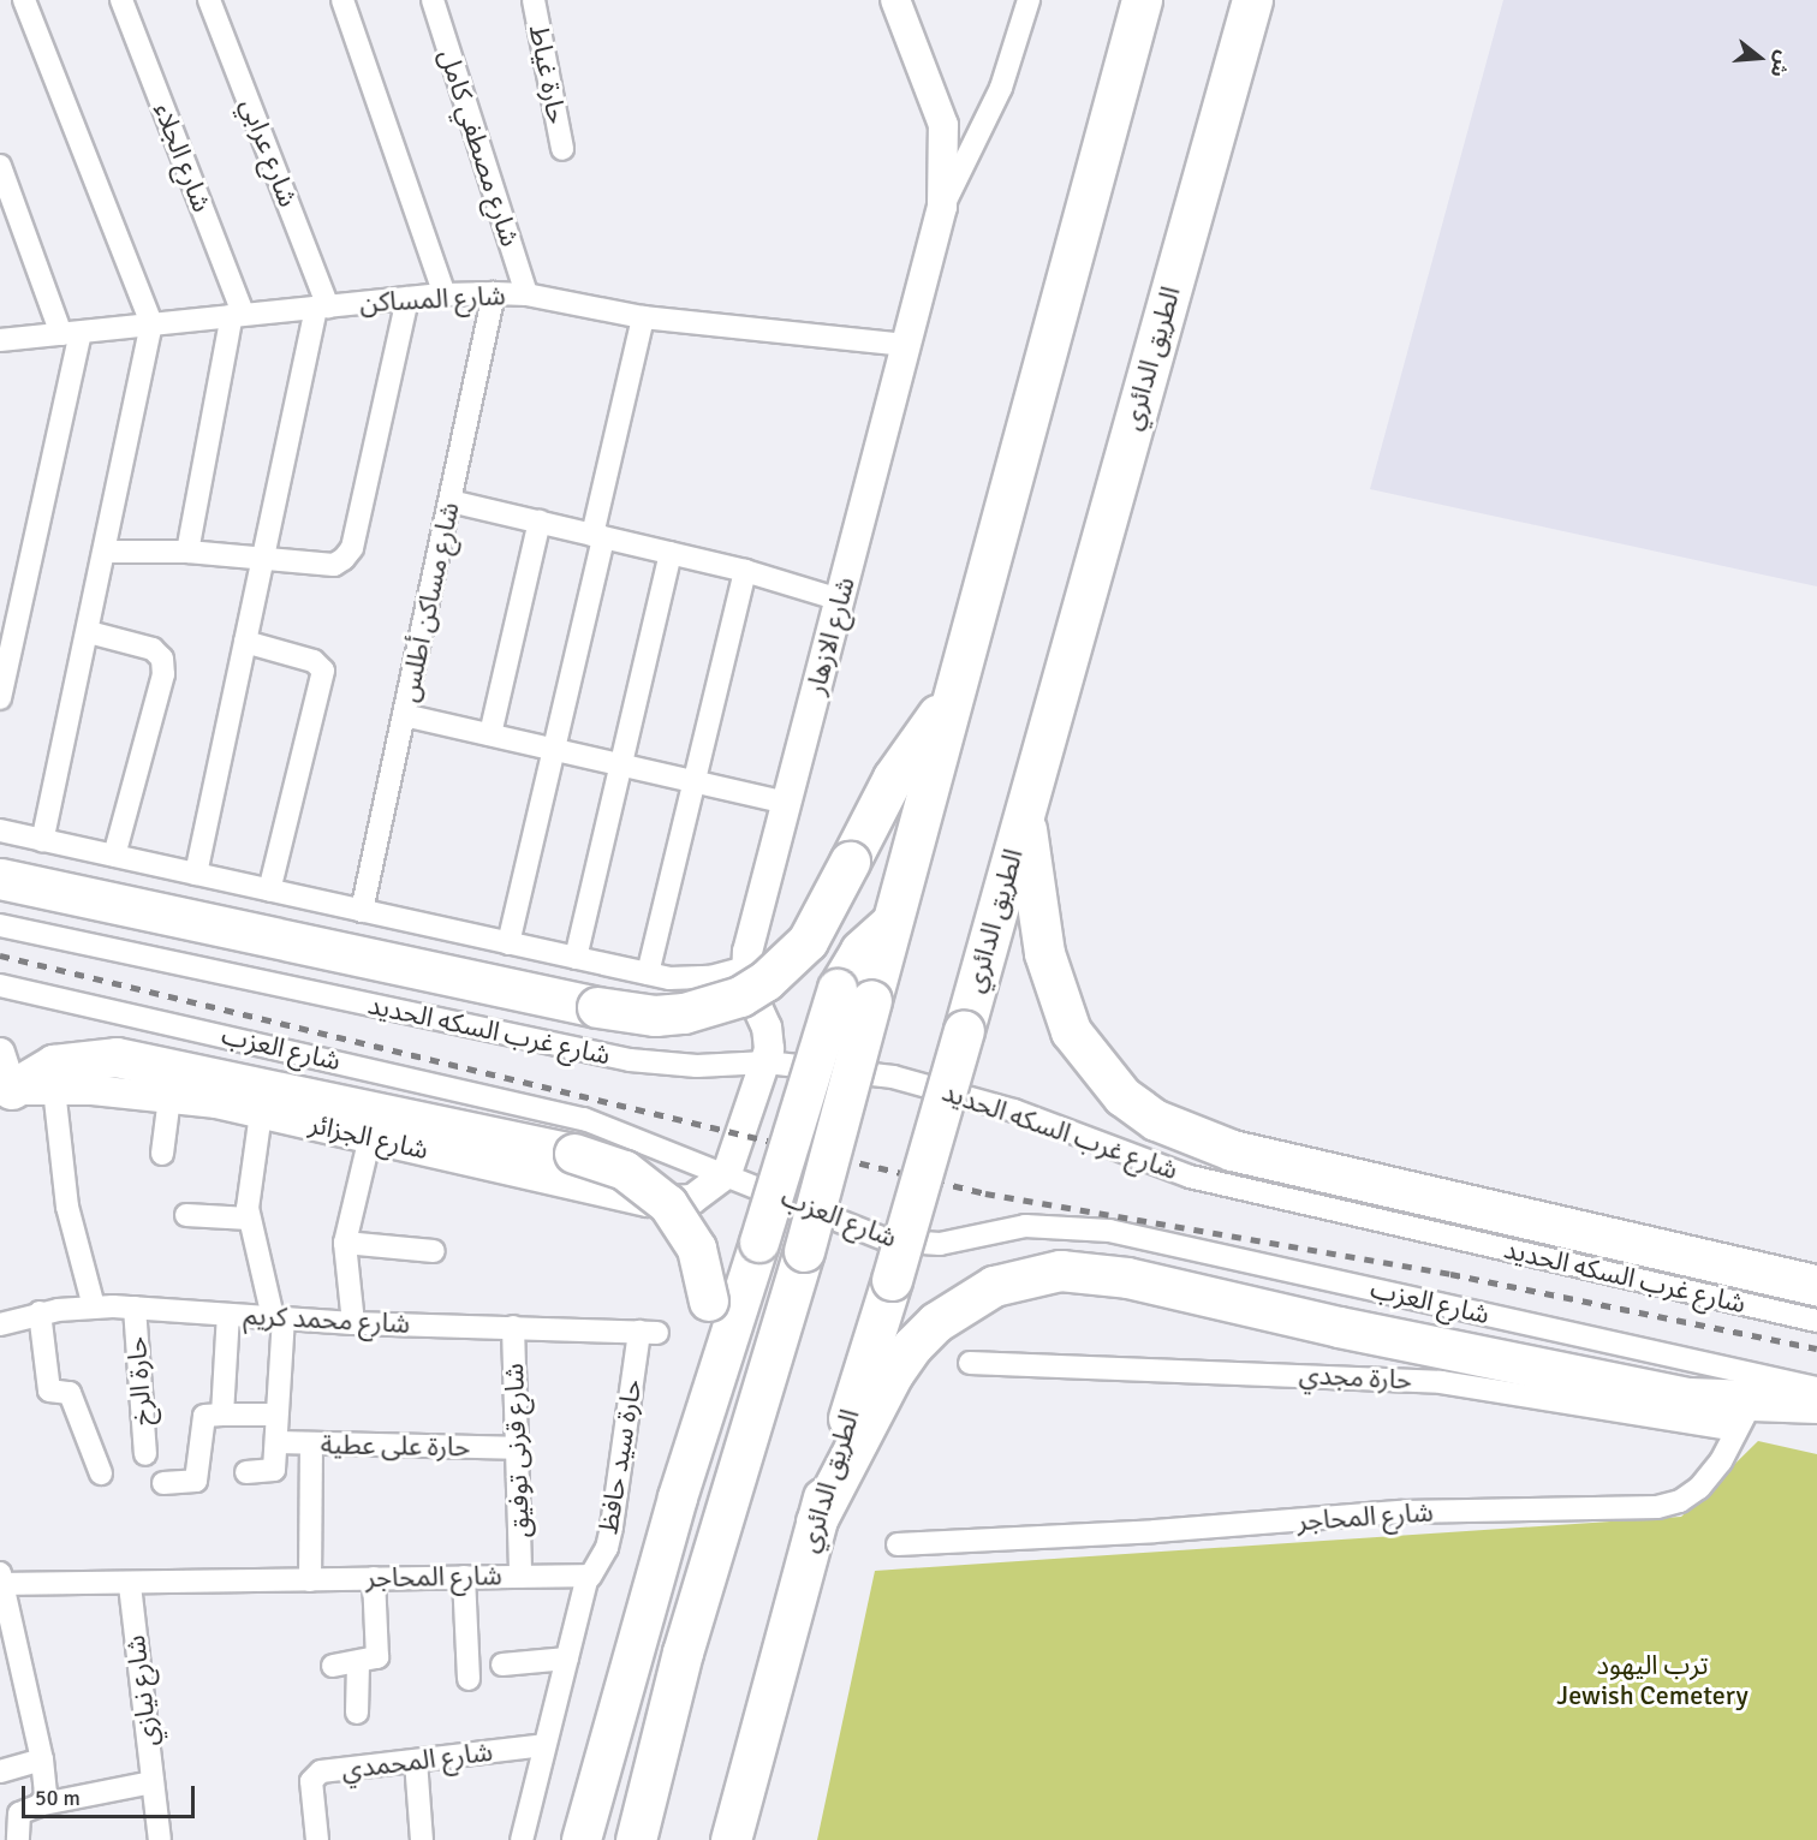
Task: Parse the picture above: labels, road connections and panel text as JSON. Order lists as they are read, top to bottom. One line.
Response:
{"streets":{"highway":["الطريق الدائري"],"street":["حارة غياط","شارع مصطفي كامل","شارع عرابي","شارع الجلاء","شارع المساكن","شارع مساكن أطلس","شارع الازهار","شارع غرب السكه الحديد","شارع العزب","شارع الجزائر","شارع محمد كريم","حارة مجدي","حارة الرخ","حارة على عطية","شارع قرنى توفيق","حارة سيد حافظ","شارع المحاجر","شارع نيازي","شارع المحمدي"]},"crossings":[["شارع مصطفي كامل","شارع المساكن"],["شارع عرابي","شارع المساكن"],["شارع الجلاء","شارع المساكن"],["شارع المساكن","شارع مساكن أطلس"],["شارع المساكن","شارع الازهار"],["شارع الازهار","شارع غرب السكه الحديد"],["شارع العزب","شارع الجزائر"],["شارع العزب","حارة مجدي"],["شارع العزب","شارع المحاجر"],["شارع محمد كريم","حارة الرخ"],["شارع محمد كريم","شارع قرنى توفيق"],["شارع محمد كريم","حارة سيد حافظ"],["حارة مجدي","شارع المحاجر"],["حارة على عطية","شارع قرنى توفيق"],["شارع قرنى توفيق","شارع المحاجر"],["حارة سيد حافظ","شارع المحاجر"],["شارع المحاجر","شارع نيازي"]],"parks":["ترب اليهود Jewish Cemetery"],"scale_bar":"50 m","north":"right"}
